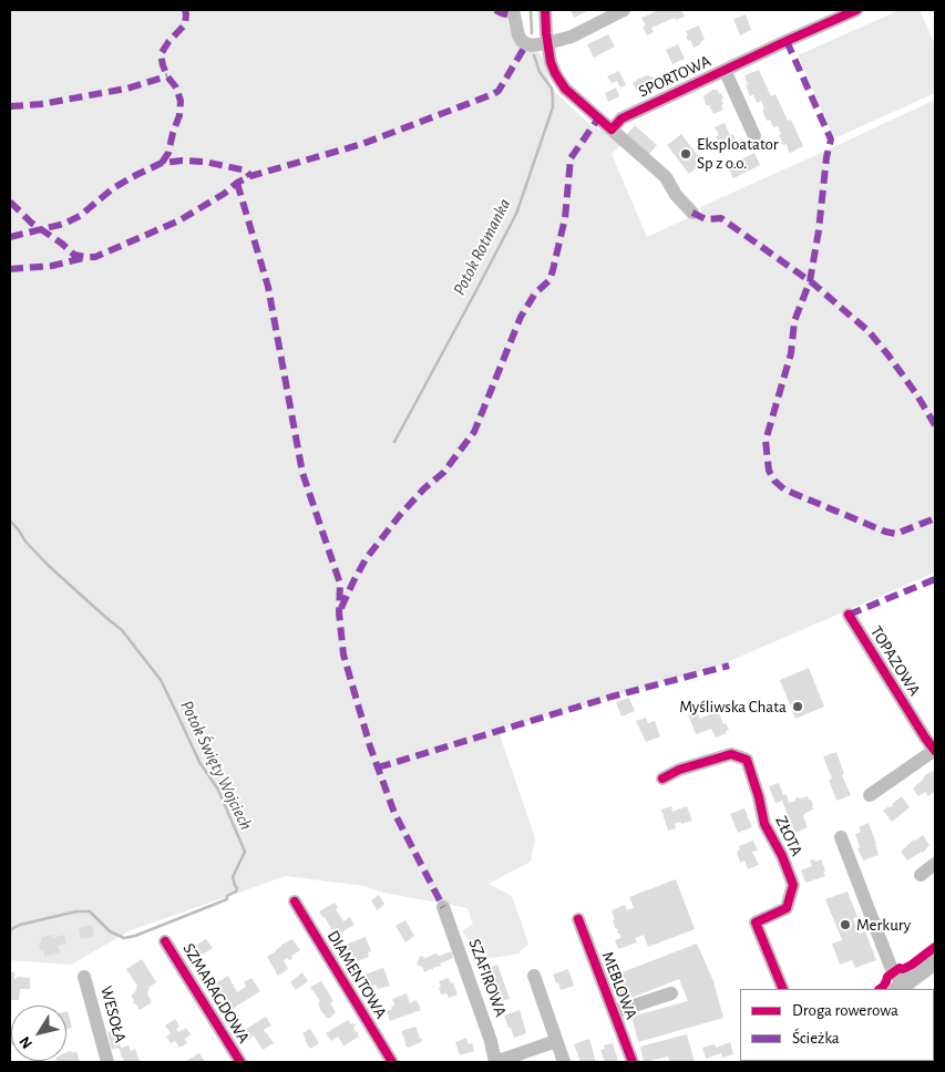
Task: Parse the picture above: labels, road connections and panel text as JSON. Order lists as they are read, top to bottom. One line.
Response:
{"streets":{"street":["SPORTOWA","TOPAZOWA","ZŁOTA","DIAMENTOWA","SZAFIROWA","MEBLOWA","SZMARAGDOWA","WESOŁA"]},"water":["Potok Rotmanka","Potok Święty Wojciech"],"places":["Eksploatator Sp z o.o.","Myśliwska Chata","Merkury"],"legend":["Droga rowerowa","Ścieżka"],"north":"bottom left"}
